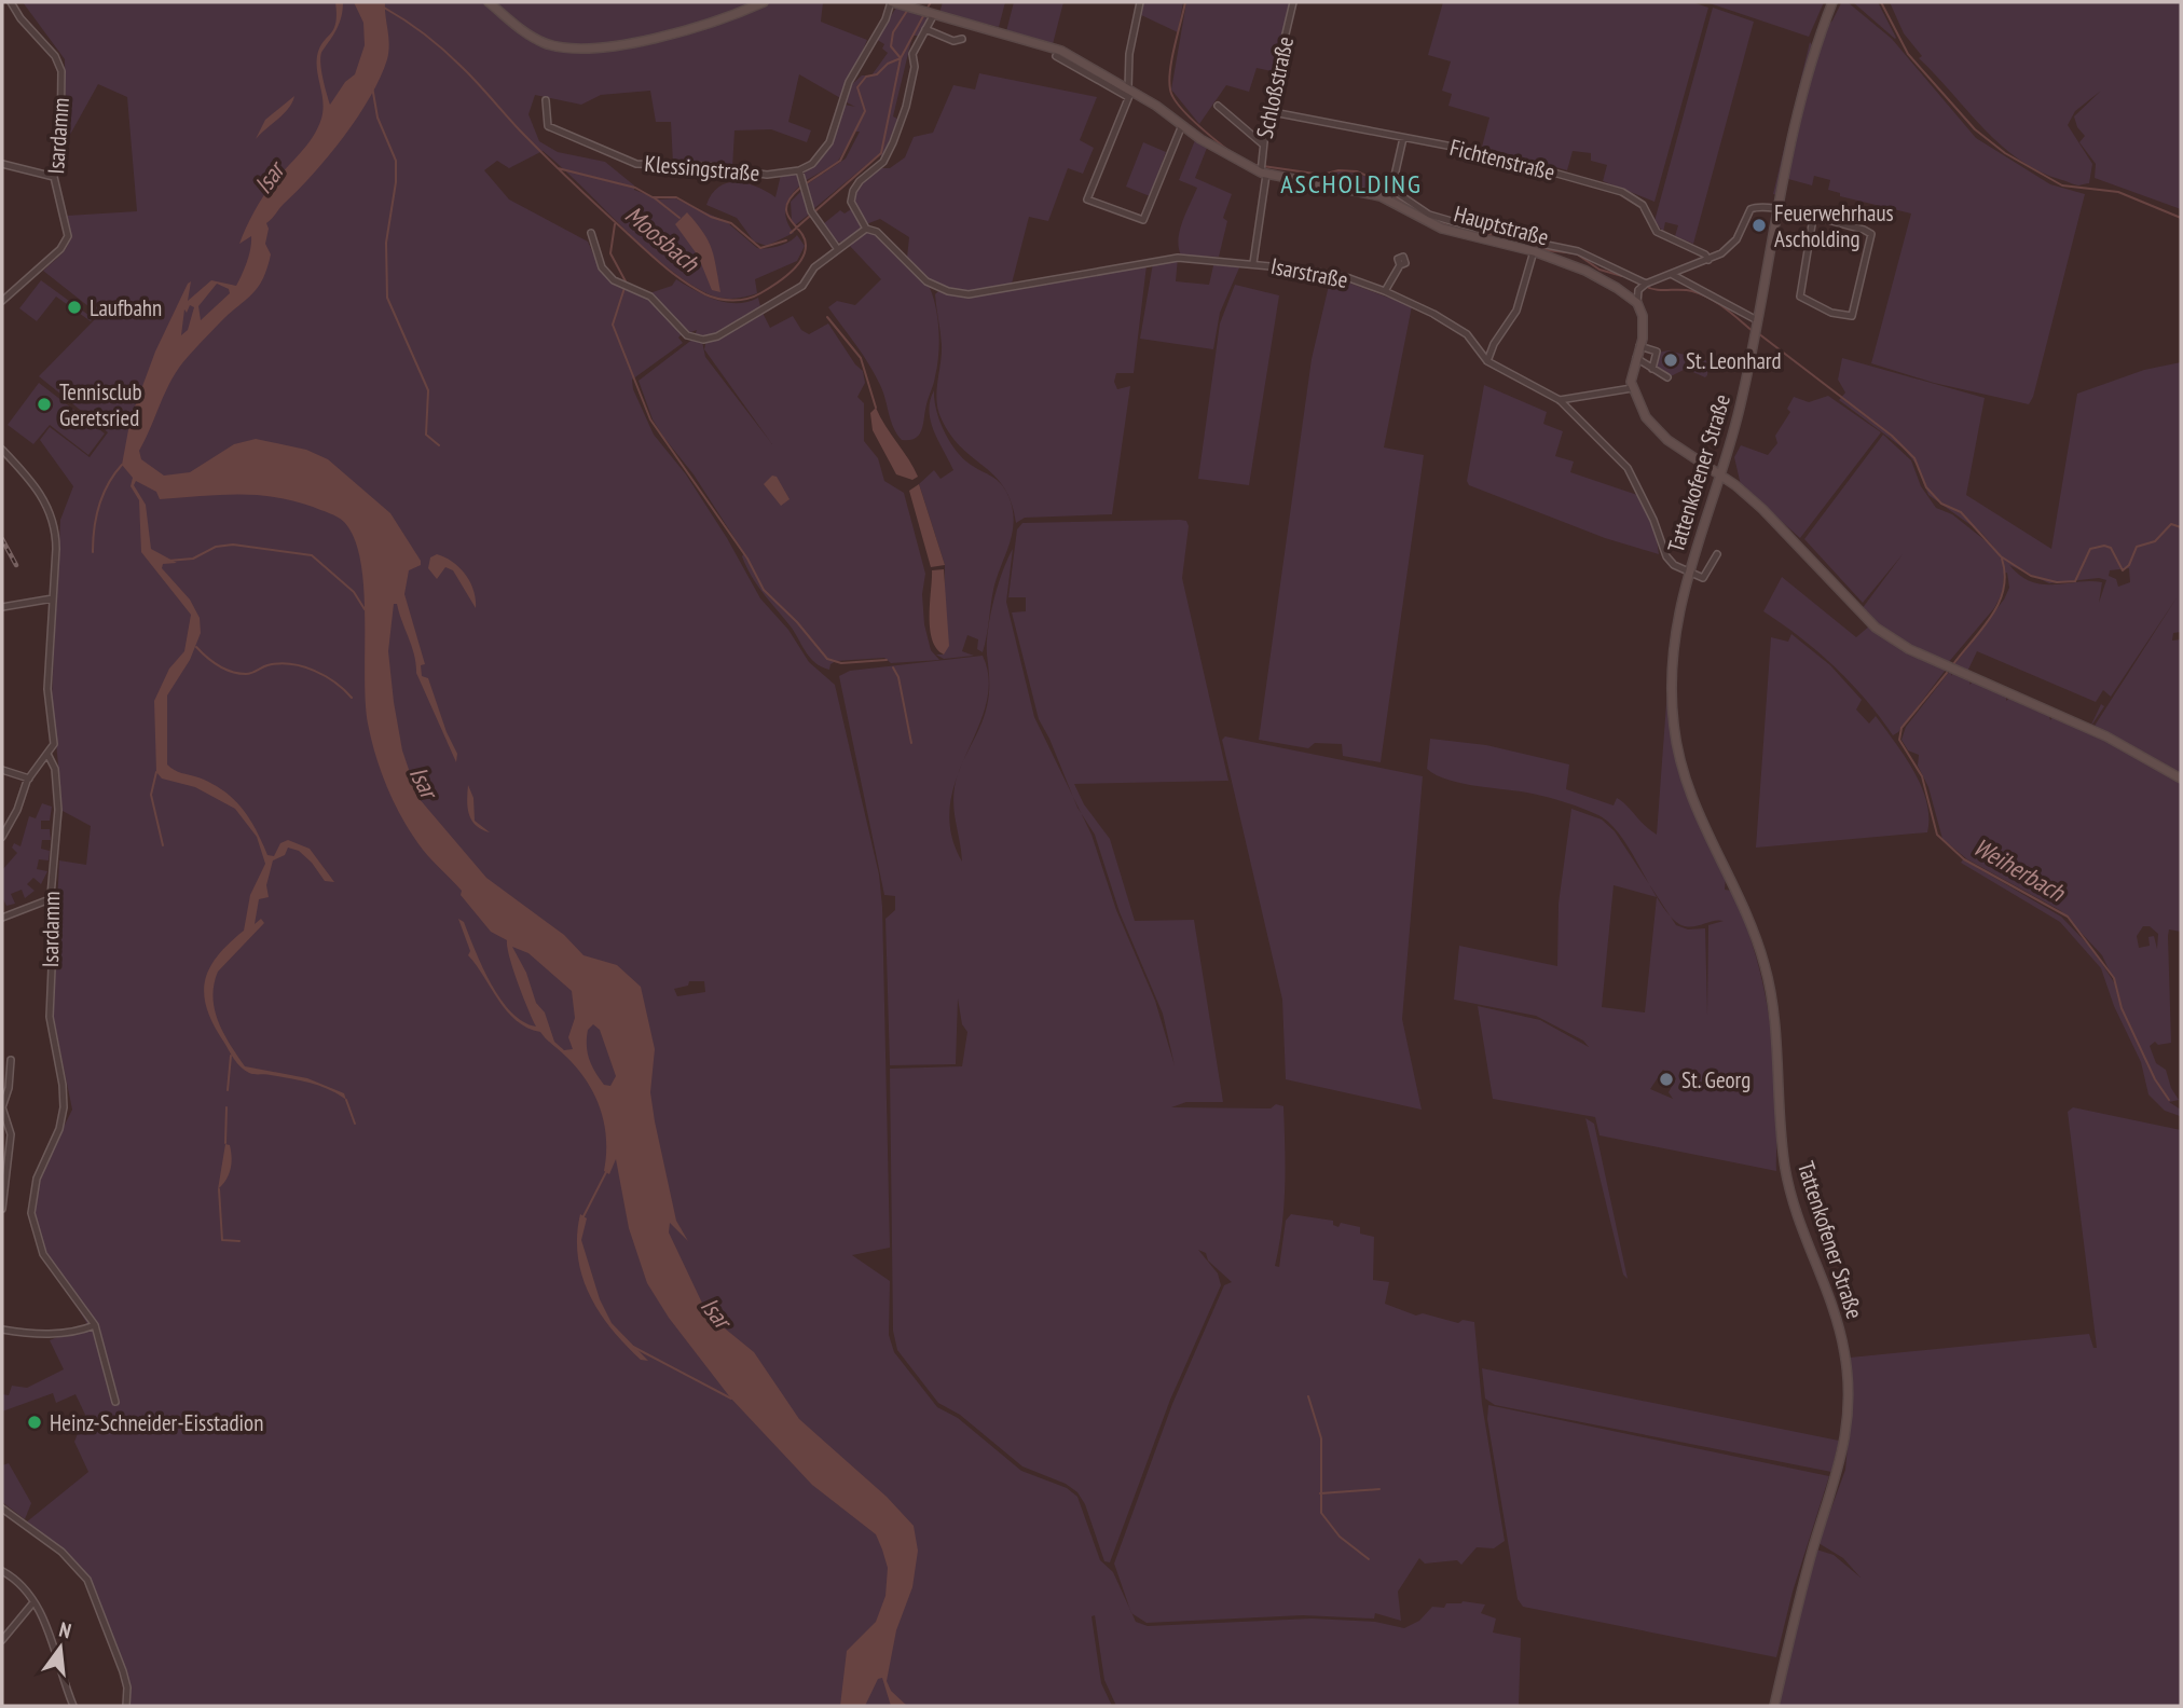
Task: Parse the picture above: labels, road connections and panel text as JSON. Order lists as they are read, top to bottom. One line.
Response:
{"streets":{"main road":["Hauptstraße","Tattenkofener Straße"],"street":["Schloßstraße","Isardamm","Fichtenstraße","Klessingstraße","Isarstraße"]},"crossings":[["Schloßstraße","Fichtenstraße"],["Schloßstraße","Hauptstraße"],["Schloßstraße","Isarstraße"]],"districts":["ASCHOLDING"],"water":["Isar","Moosbach","Weiherbach"],"places":["Feuerwehrhaus Ascholding","Laufbahn","St. Leonhard","Tennisclub Geretsried","St. Georg","Heinz-Schneider-Eisstadion"],"north":"top"}
